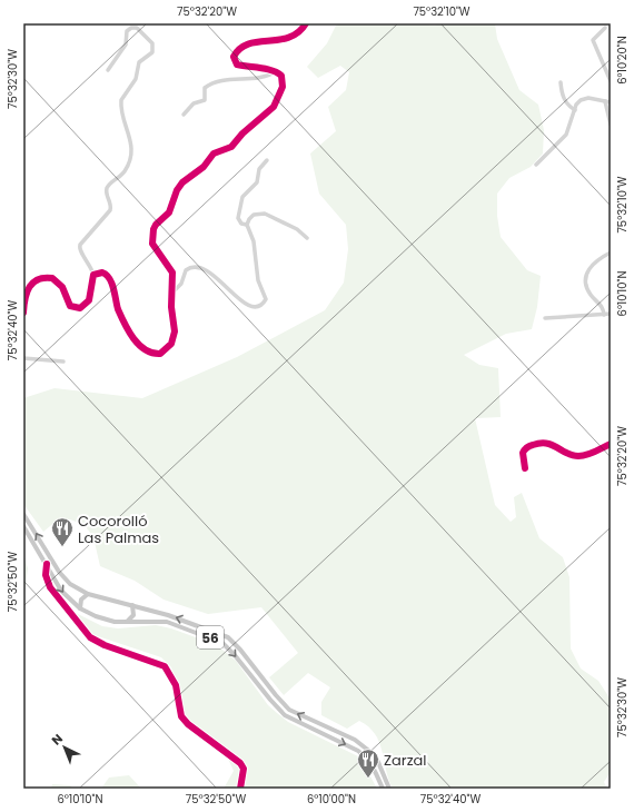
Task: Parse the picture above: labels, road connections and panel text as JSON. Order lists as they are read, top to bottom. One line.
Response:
{"streets":{"main road":["56"]},"places":{"restaurant":["Cocorolló Las Palmas","Zarzal"]},"north":"top left","coordinates":["75°32'20\"W","75°32'10\"W","6°10'20\"N","75°32'30\"W","6°10'10\"N","75°32'40\"W","75°32'50\"W","6°10'00\"N"]}
